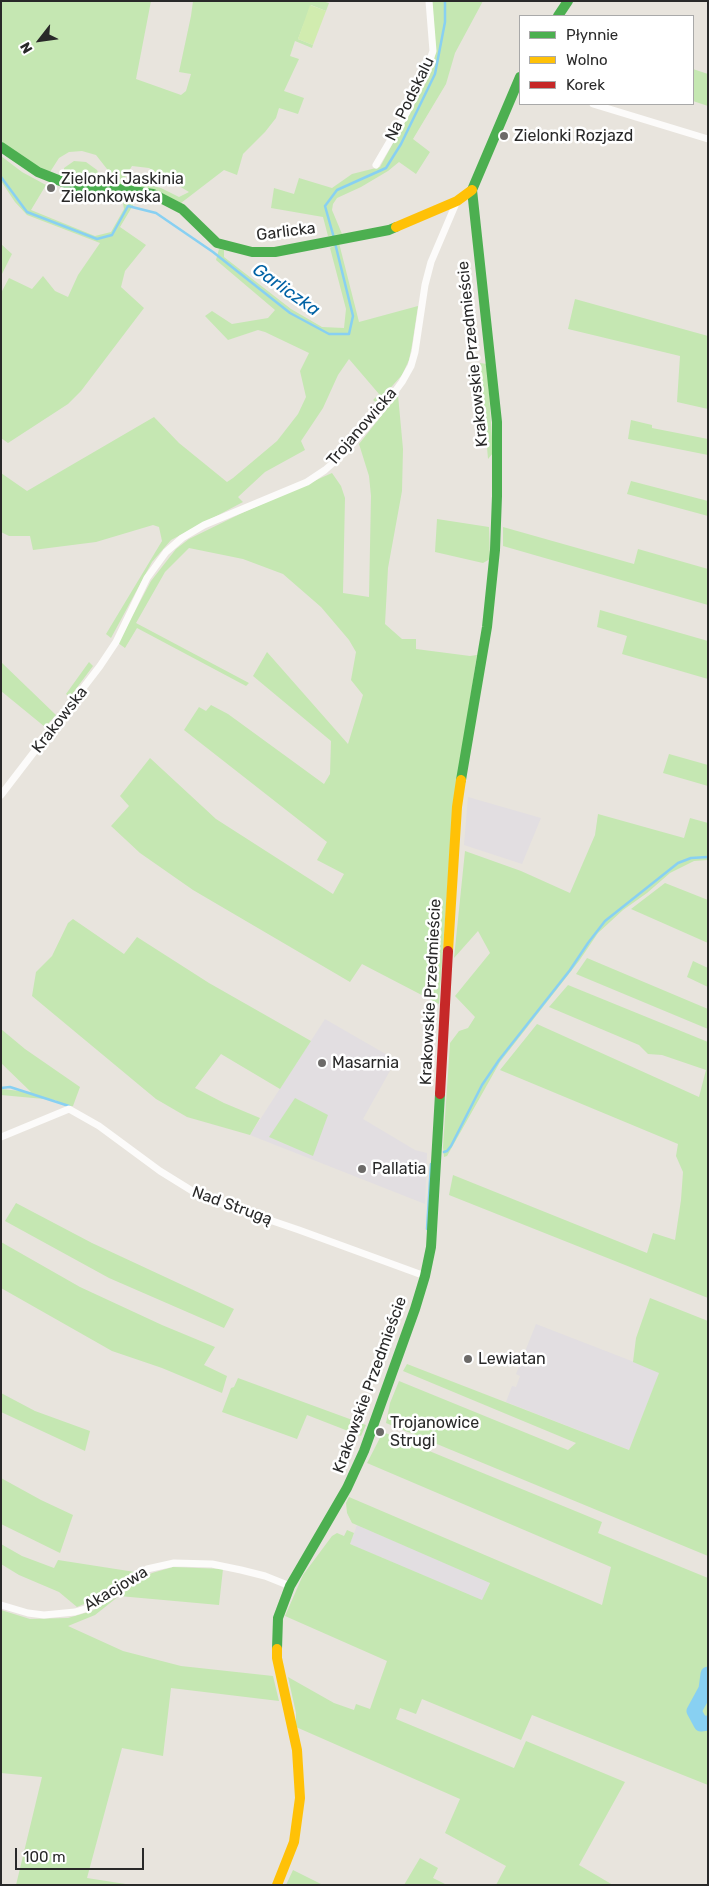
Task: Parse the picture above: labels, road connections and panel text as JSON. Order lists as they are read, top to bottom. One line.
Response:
{"streets":{"main road":["Garlicka","Krakowskie Przedmieście"],"street":["Na Podskalu","Trojanowicka","Krakowska","Nad Strugą","Akacjowa"]},"crossings":[["Garlicka","Krakowskie Przedmieście"],["Garlicka","Trojanowicka"],["Krakowskie Przedmieście","Nad Strugą"],["Krakowskie Przedmieście","Akacjowa"],["Trojanowicka","Krakowska"]],"water":["Garliczka"],"places":["Zielonki Rozjazd","Zielonki Jaskinia Zielonkowska","Masarnia","Pallatia","Lewiatan","Trojanowice Strugi"],"legend":["Płynnie","Wolno","Korek"],"scale_bar":"100 m","north":"bottom left"}
